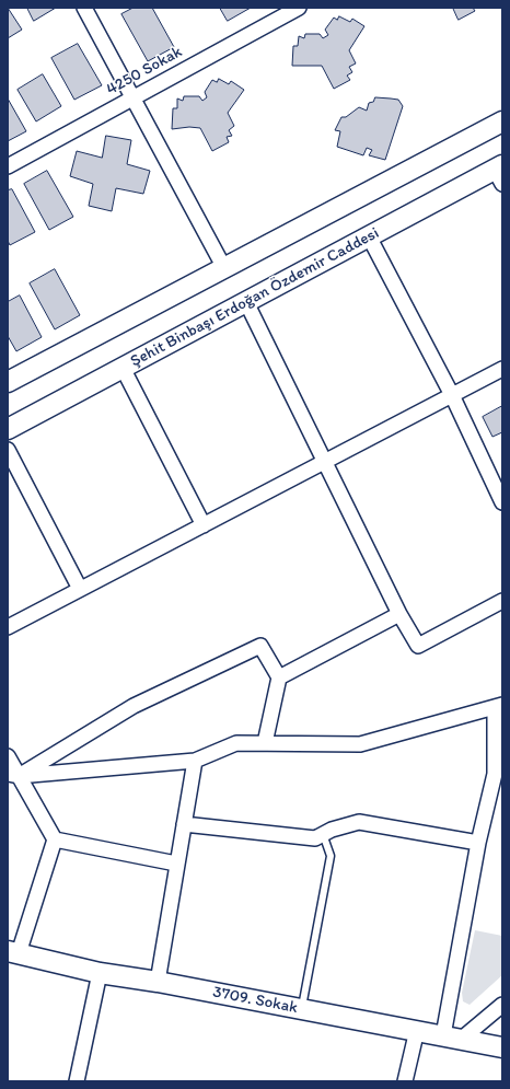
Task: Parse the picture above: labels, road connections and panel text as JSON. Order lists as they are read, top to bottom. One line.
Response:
{"streets":{"main road":["Şehit Binbaşı Erdoğan Özdemir Caddesi","3709. Sokak"],"street":["4250 Sokak"]}}
